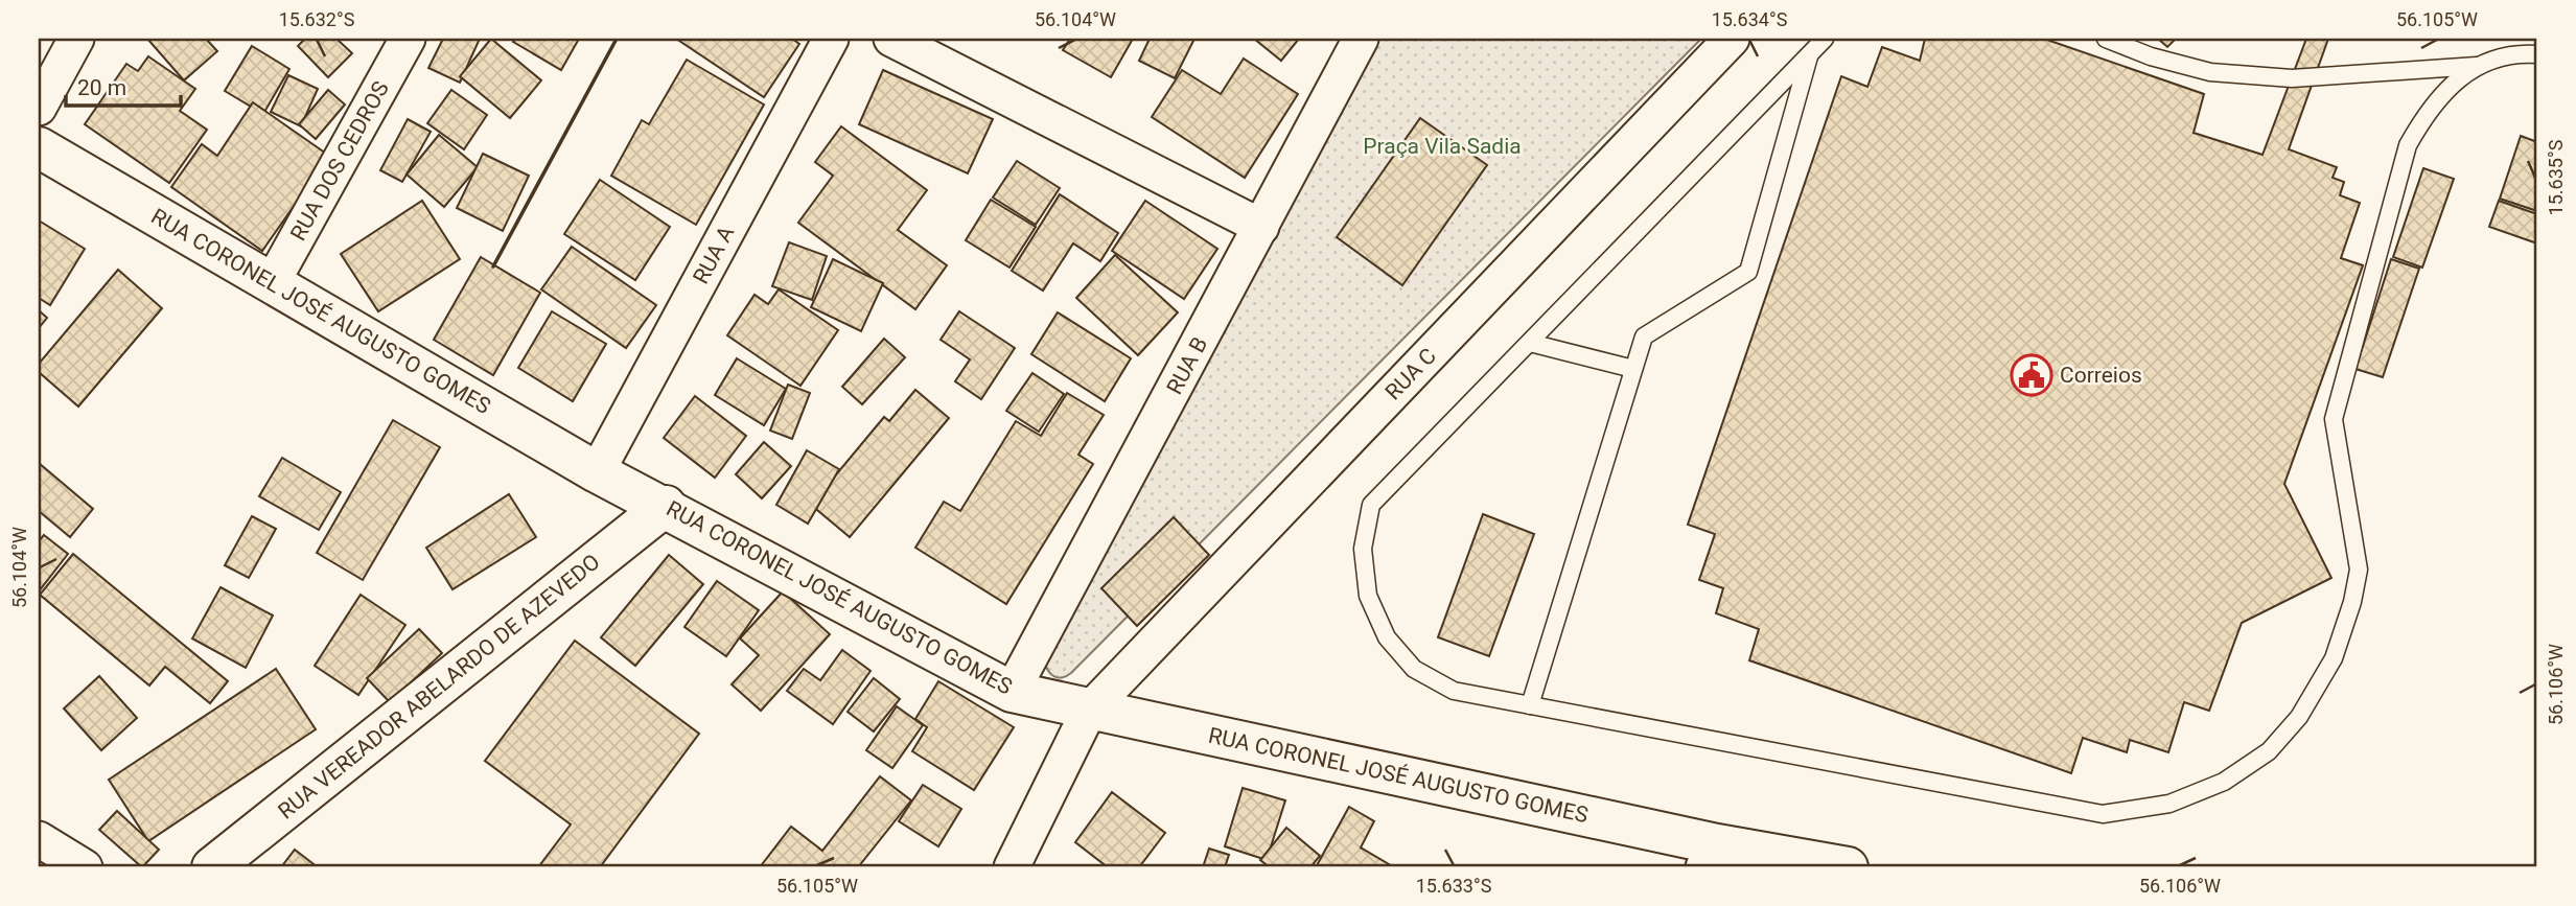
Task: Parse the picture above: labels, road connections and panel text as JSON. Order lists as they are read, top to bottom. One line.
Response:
{"streets":{"street":["RUA DOS CEDROS","RUA A","RUA CORONEL JOSÉ AUGUSTO GOMES","RUA B","RUA C","RUA VEREADOR ABELARDO DE AZEVEDO"]},"crossings":[["RUA DOS CEDROS","RUA CORONEL JOSÉ AUGUSTO GOMES"],["RUA A","RUA CORONEL JOSÉ AUGUSTO GOMES"],["RUA CORONEL JOSÉ AUGUSTO GOMES","RUA B"],["RUA CORONEL JOSÉ AUGUSTO GOMES","RUA C"],["RUA CORONEL JOSÉ AUGUSTO GOMES","RUA VEREADOR ABELARDO DE AZEVEDO"]],"parks":["Praça Vila Sadia"],"places":{"public building":["Correios"]},"scale_bar":"20 m","coordinates":["15.632°S","56.104°W","15.634°S","56.105°W","15.635°S","56.106°W","15.633°S"]}
